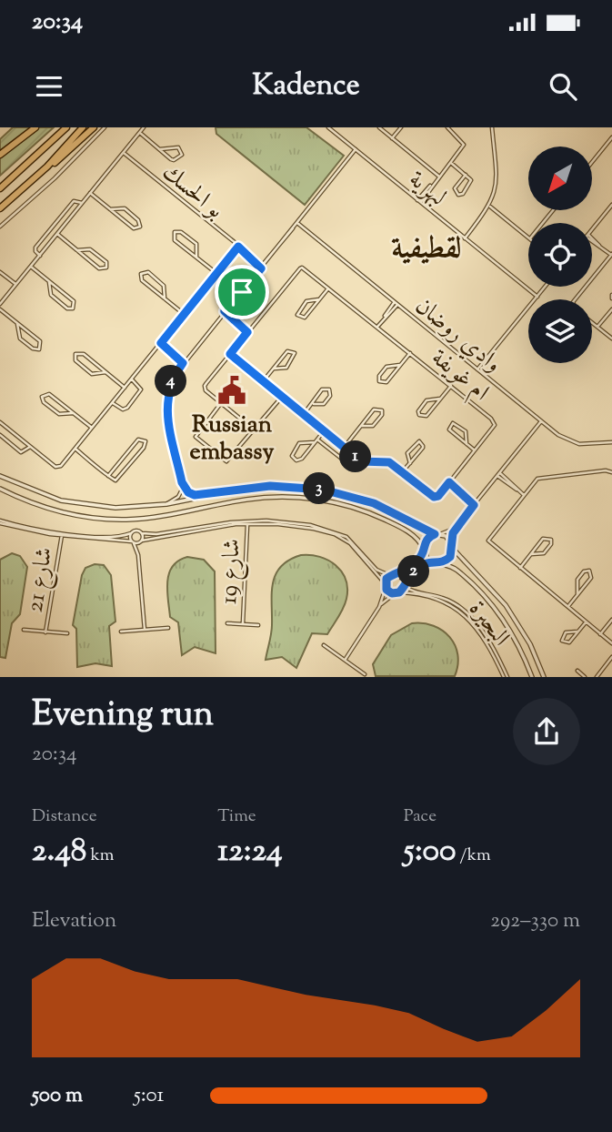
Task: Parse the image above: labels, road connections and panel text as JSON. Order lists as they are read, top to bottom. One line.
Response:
{"streets":{"street":["لبهرية","بو الحسك","وادي روضان","ام غويفة","شارع 19","شارع 21","البحيرة"]},"districts":["لقطيفية"],"places":{"public building":["Russian embassy"]},"north":"bottom left","page":{"status":"20:34","header":"Kadence","pins":["4","1","3","2"],"heading":["Evening run","20:34"],"stats":[["Distance","2.48 km"],["Time","12:24"],["Pace","5:00 /km"]],"chart":["Elevation","292–330 m"],"list":[{"name":"500 m","note":"5:01"}]}}
